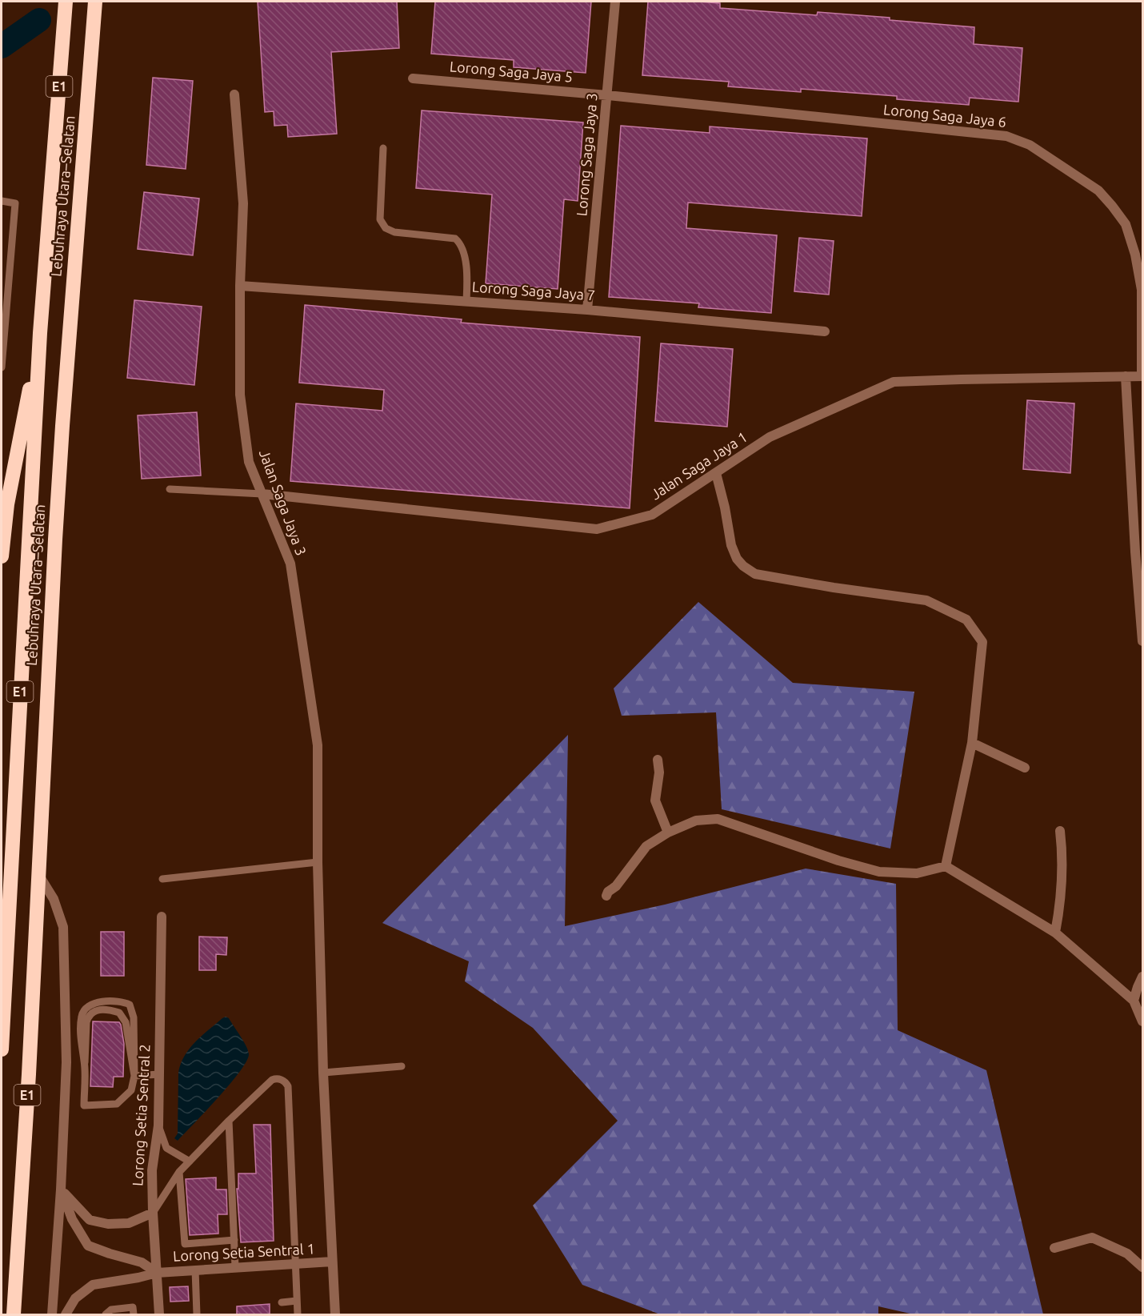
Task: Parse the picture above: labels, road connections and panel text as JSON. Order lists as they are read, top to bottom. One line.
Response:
{"streets":{"highway":["E1","Lebuhraya Utara–Selatan"],"street":["Lorong Saga Jaya 5","Lorong Saga Jaya 6","Lorong Saga Jaya 3","Lorong Saga Jaya 7","Jalan Saga Jaya 1","Jalan Saga Jaya 3","Lorong Setia Sentral 2","Lorong Setia Sentral 1"]},"crossings":[["Lorong Saga Jaya 5","Lorong Saga Jaya 6"],["Lorong Saga Jaya 5","Lorong Saga Jaya 3"],["Lorong Saga Jaya 6","Lorong Saga Jaya 3"],["Lorong Saga Jaya 6","Jalan Saga Jaya 1"],["Lorong Saga Jaya 3","Lorong Saga Jaya 7"],["Lorong Saga Jaya 7","Jalan Saga Jaya 3"],["Jalan Saga Jaya 1","Jalan Saga Jaya 3"],["Jalan Saga Jaya 3","Lorong Setia Sentral 1"],["Lorong Setia Sentral 2","Lorong Setia Sentral 1"]]}
